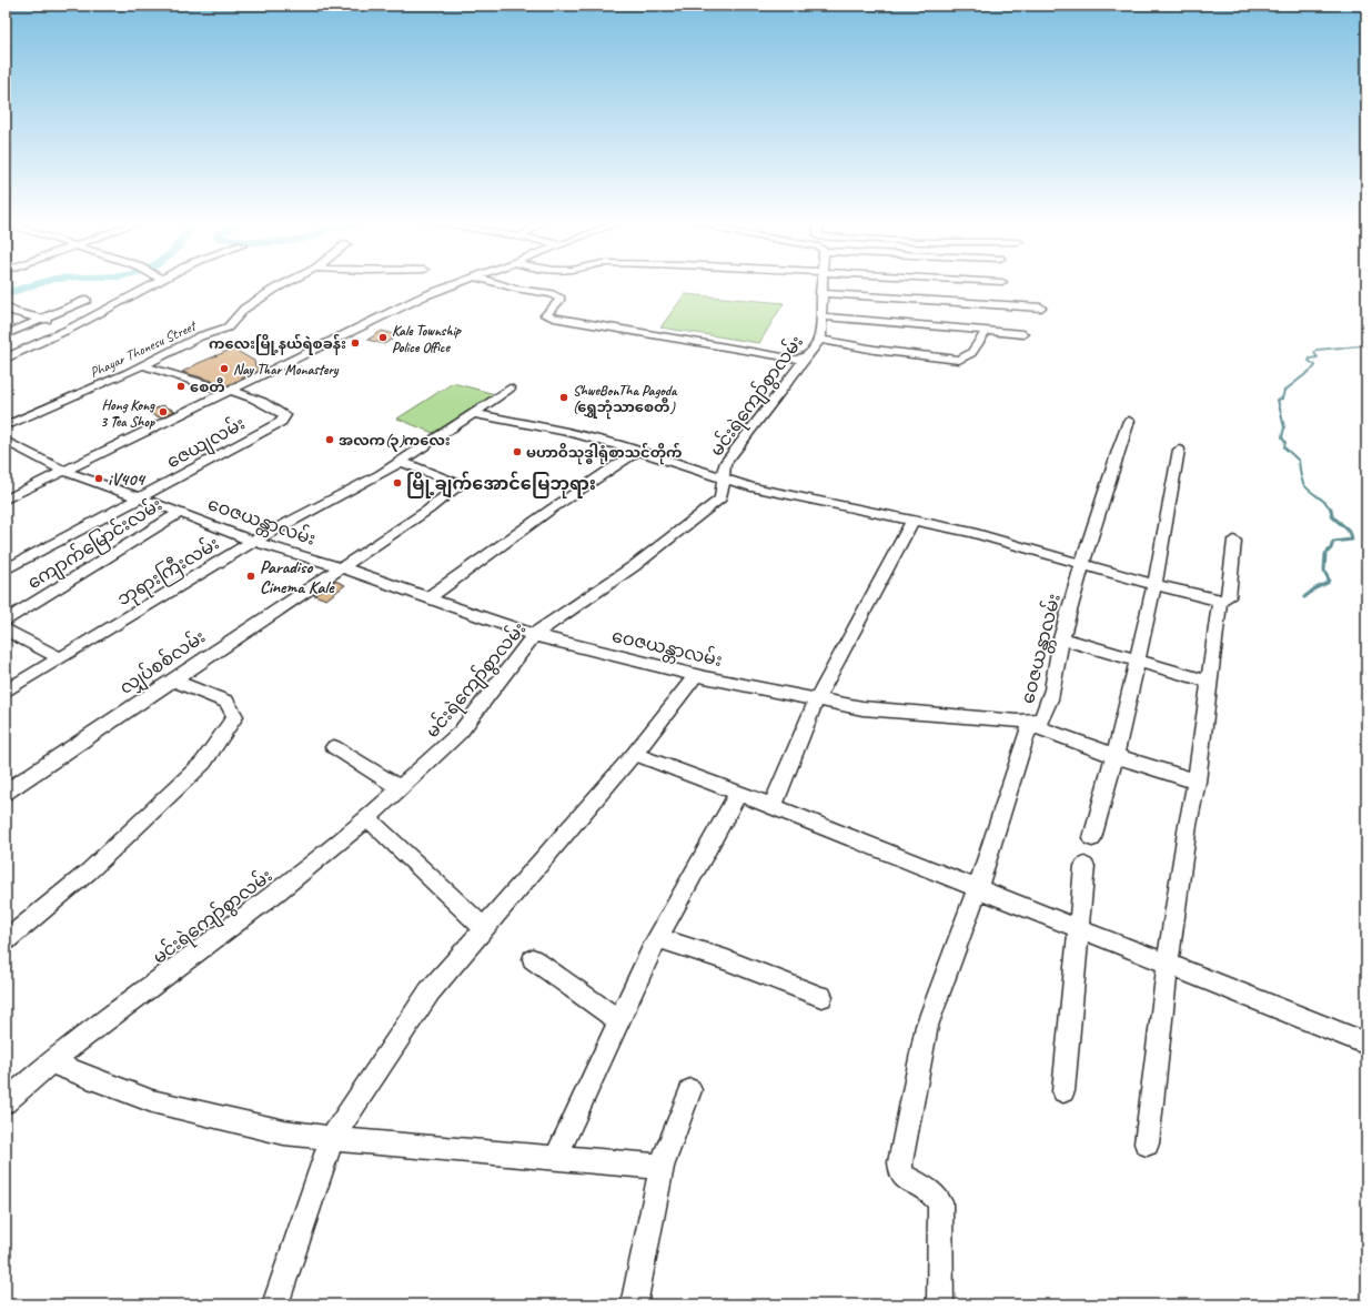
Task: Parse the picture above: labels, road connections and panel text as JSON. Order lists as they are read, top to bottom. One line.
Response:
{"streets":{"street":["Phayar Thonesu Street","မင်းရဲကျော်စွာလမ်း","ဇေယျလမ်း","ဝေဇယန္တာလမ်း","ကျောက်မြောင်းလမ်း","ဘုရားကြီးလမ်း","လျှပ်စစ်လမ်း"]},"crossings":[["မင်းရဲကျော်စွာလမ်း","ဝေဇယန္တာလမ်း"],["ဇေယျလမ်း","ဝေဇယန္တာလမ်း"],["ဝေဇယန္တာလမ်း","ကျောက်မြောင်းလမ်း"],["ဝေဇယန္တာလမ်း","ဘုရားကြီးလမ်း"],["ဝေဇယန္တာလမ်း","လျှပ်စစ်လမ်း"],["ဘုရားကြီးလမ်း","လျှပ်စစ်လမ်း"]],"places":["Kale Township Police Office","ကလေးမြို့နယ်ရဲစခန်း","Nay Thar Monastery","စေတီ","ShweBonTha Pagoda (ရွှေဘုံသာစေတီ)","Hong Kong 3 Tea Shop","အလက(၃)ကလေး","မဟာဝိသုဒ္ဓါရုံစာသင်တိုက်","iV404","မြို့ချက်အောင်မြေဘုရား","Paradiso Cinema Kale"]}
